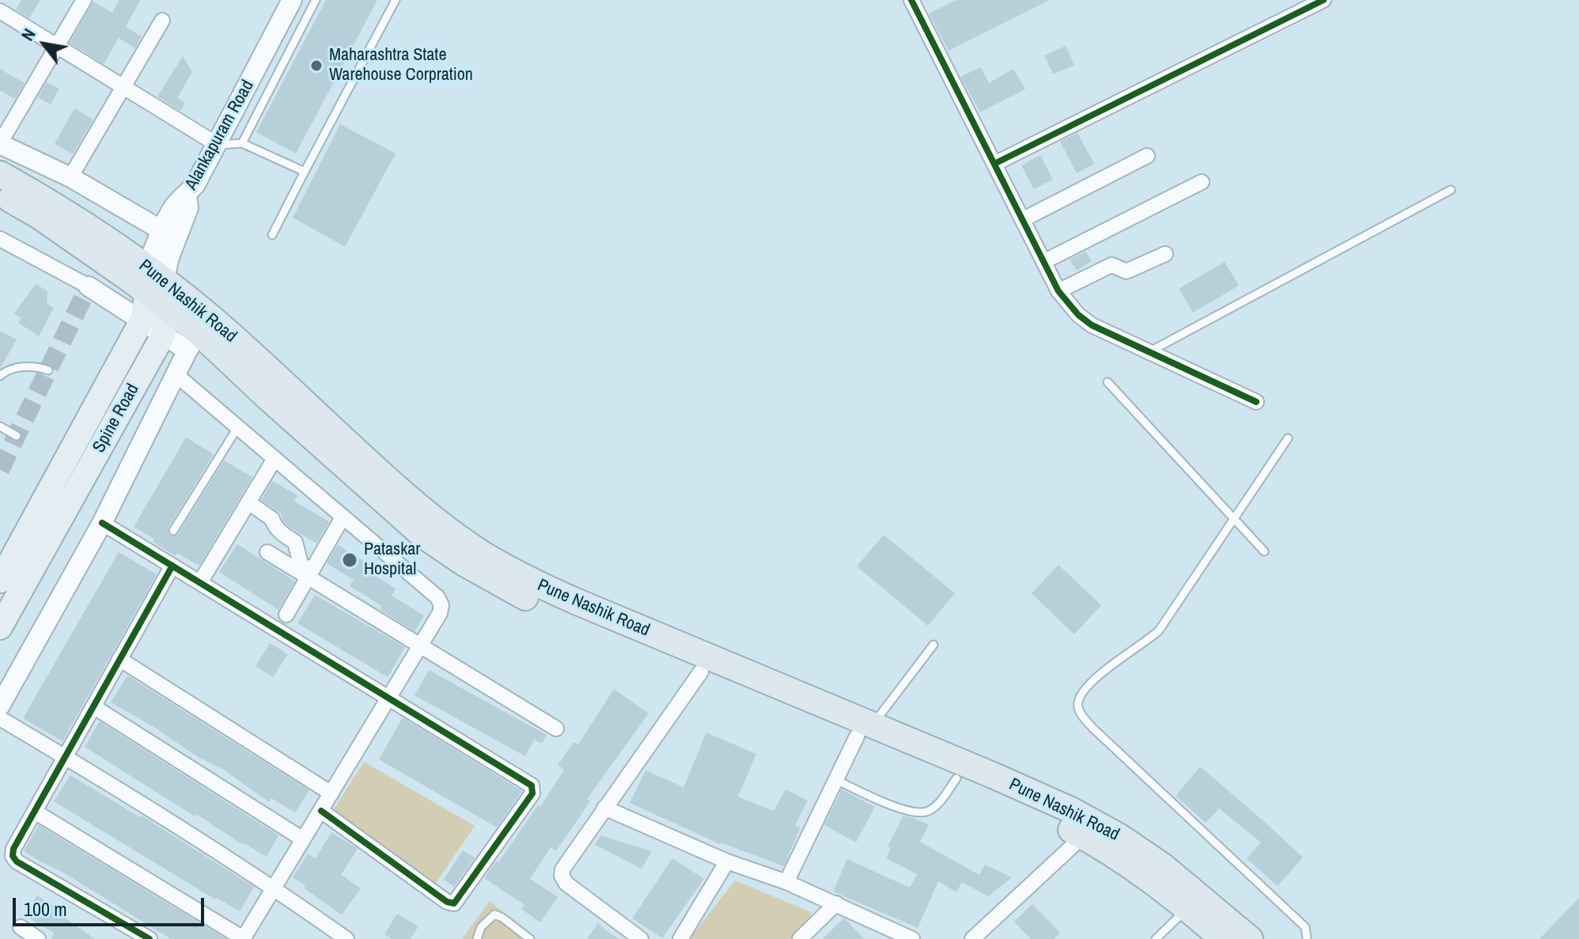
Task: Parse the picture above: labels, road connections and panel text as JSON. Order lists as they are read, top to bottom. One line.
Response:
{"streets":{"highway":["Pune Nashik Road"],"main road":["Spine Road"],"street":["Alankapuram Road"]},"crossings":[["Alankapuram Road","Pune Nashik Road"],["Alankapuram Road","Spine Road"],["Pune Nashik Road","Spine Road"]],"places":["Maharashtra State Warehouse Corpration","Pataskar Hospital"],"scale_bar":"100 m","north":"top left"}
